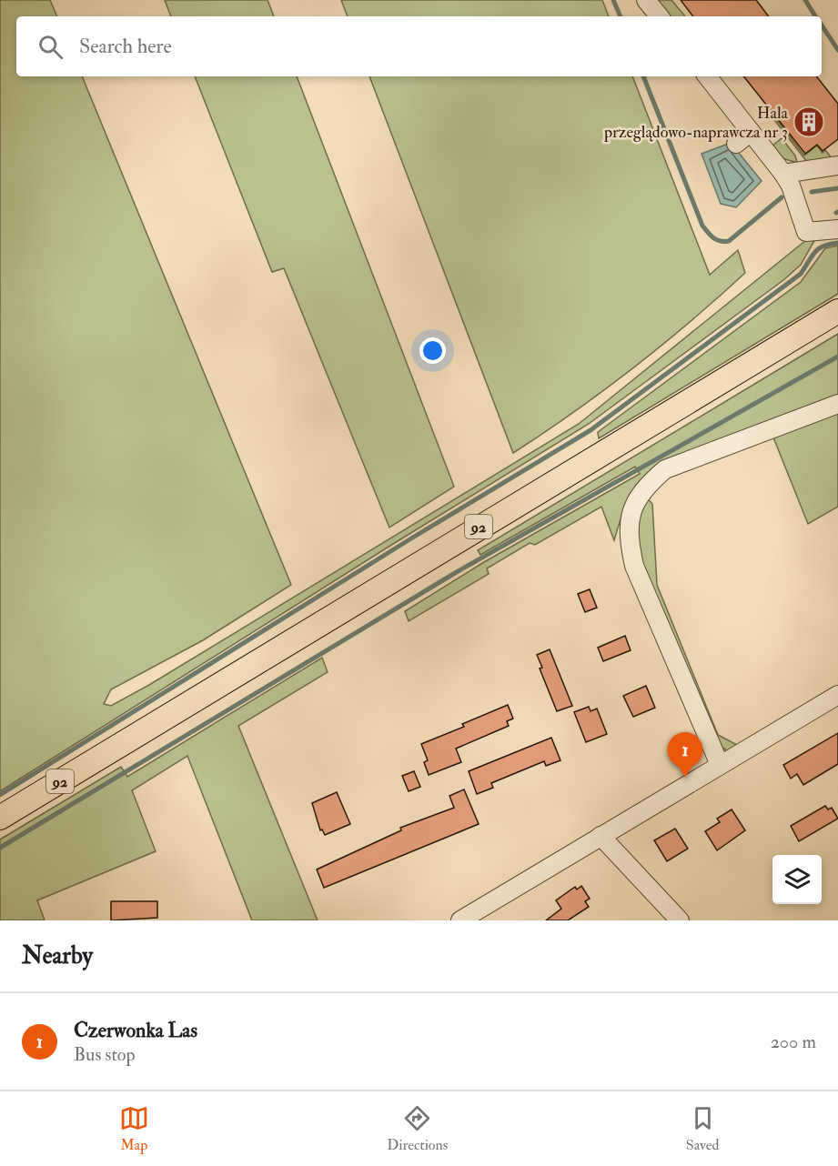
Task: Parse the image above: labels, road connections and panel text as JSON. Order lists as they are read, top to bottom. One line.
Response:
{"streets":{"main road":["92"]},"places":{"building":["Hala przeglądowo-naprawcza nr 3"]},"page":{"search":"Search here","pins":"1","heading":"Nearby","list":[{"mark":"1","name":"Czerwonka Las","note":"Bus stop","value":"200 m"}],"nav":["Map","Directions","Saved"]}}
